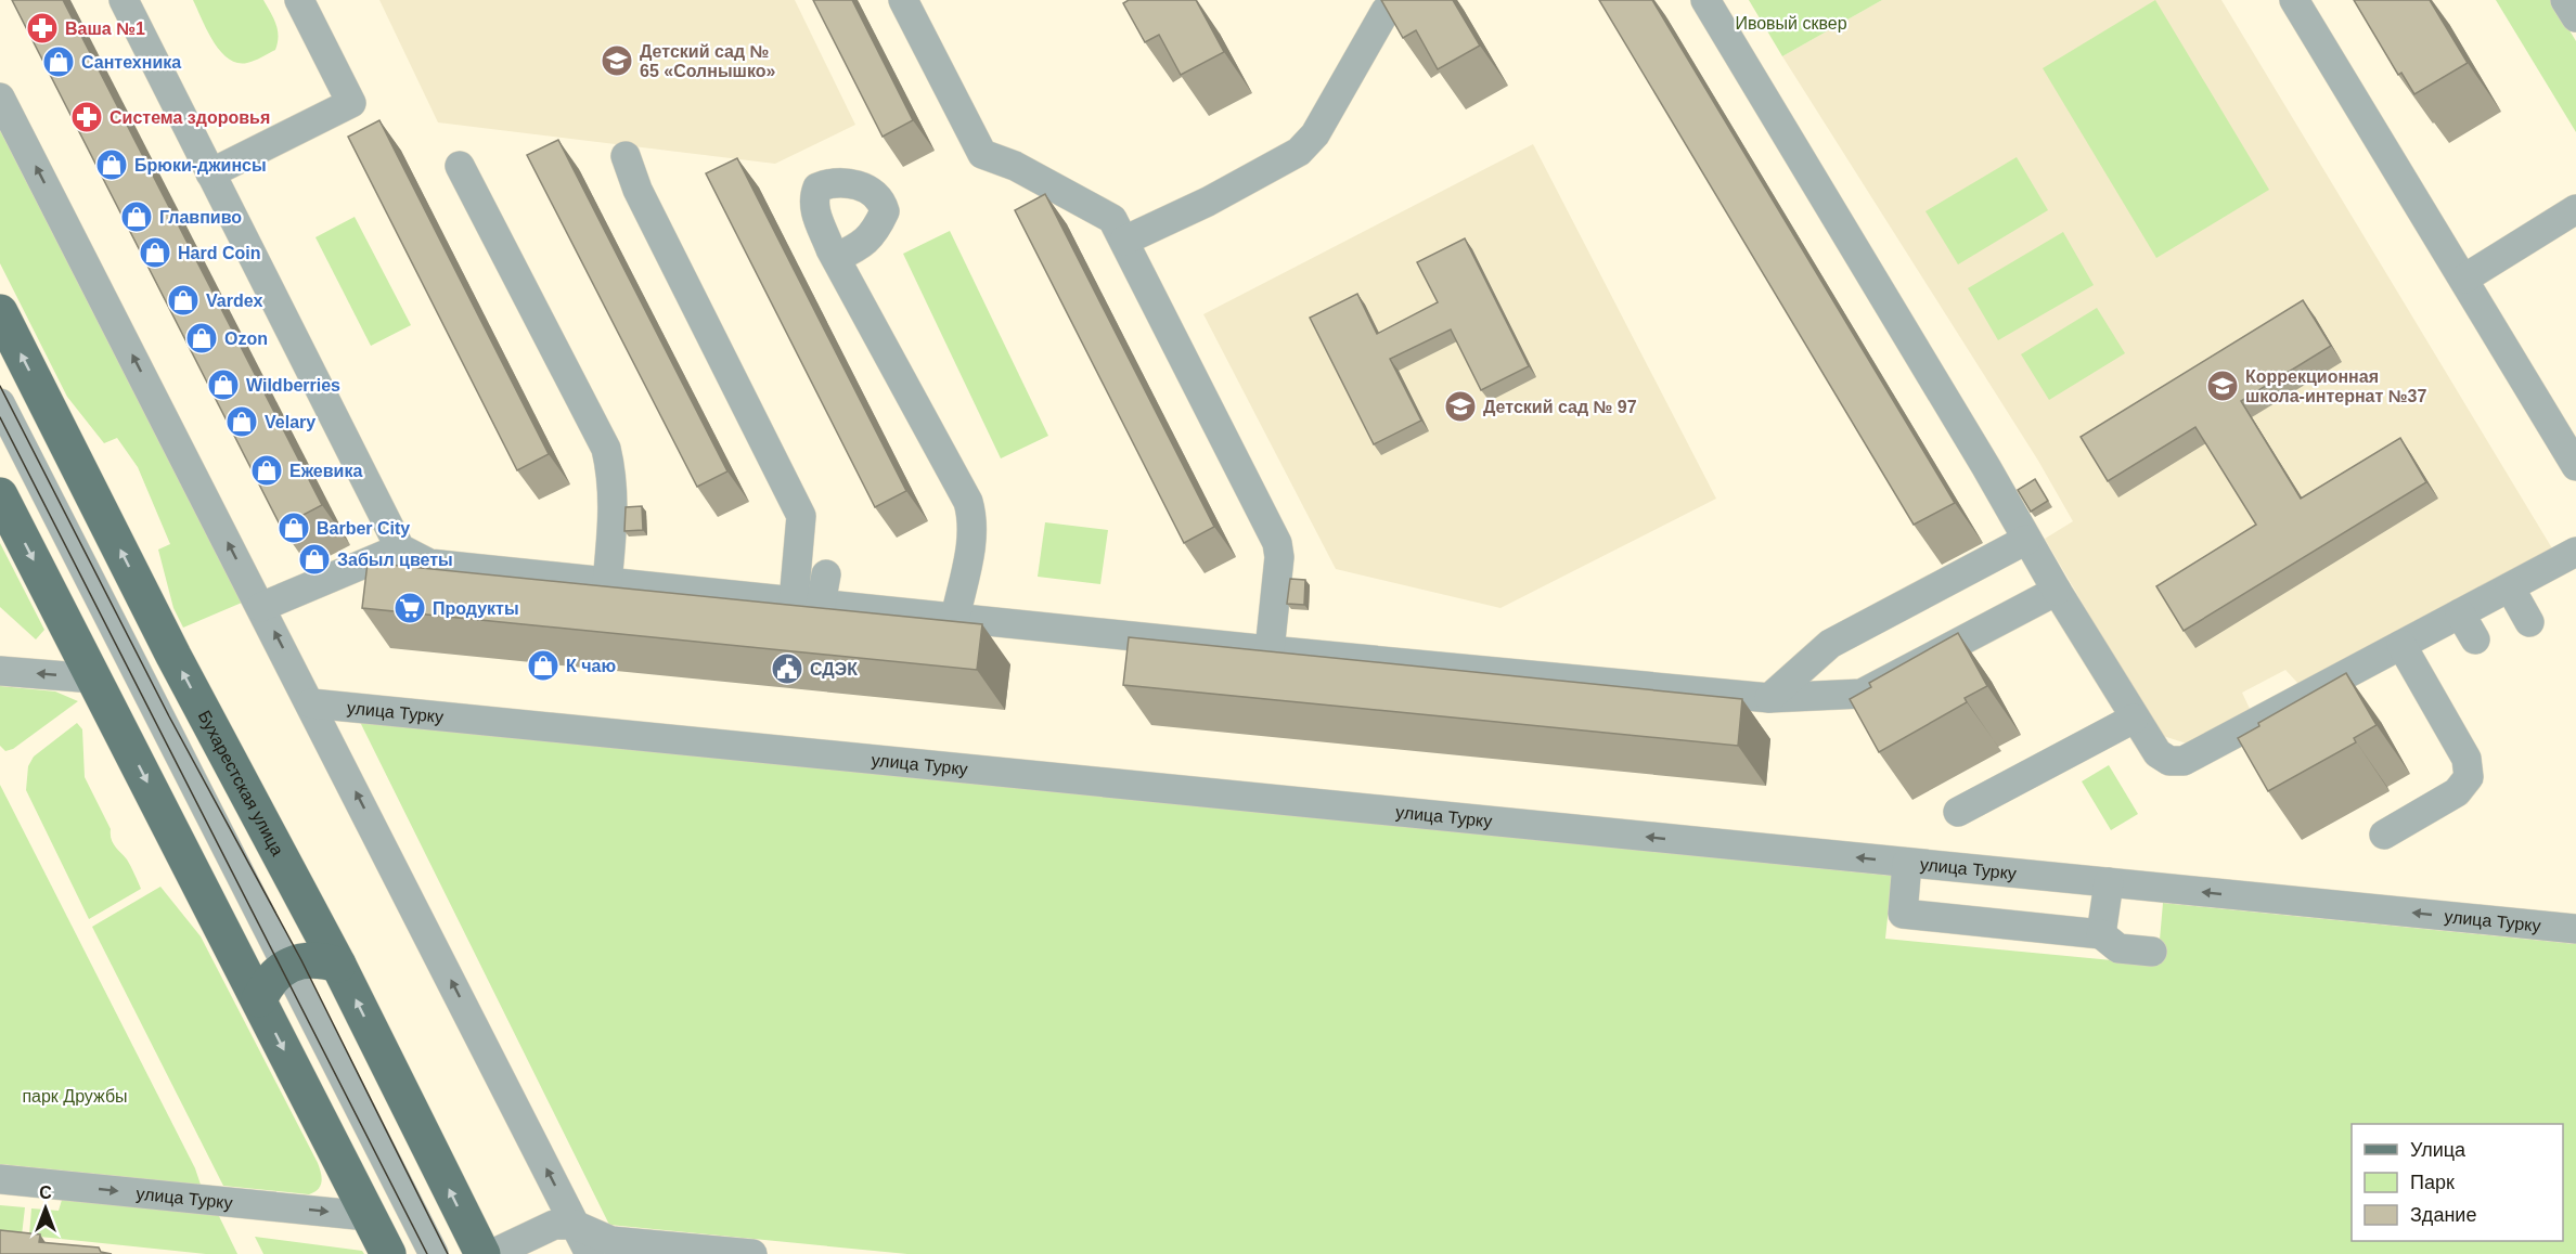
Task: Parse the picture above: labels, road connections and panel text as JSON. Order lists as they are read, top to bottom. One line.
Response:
{"streets":{"main road":["Бухарестская улица"],"street":["улица Турку"]},"parks":["Ивовый сквер","парк Дружбы"],"places":{"pharmacy":["Ваша №1","Система здоровья"],"school or university":["Детский сад № 65 «Солнышко»","Коррекционная школа-интернат №37","Детский сад № 97"],"shop":["Сантехника","Брюки-джинсы","Главпиво","Hard Coin","Vardex","Ozon","Wildberries","Velary","Ежевика","Barber City","Забыл цветы","К чаю"],"supermarket":["Продукты"],"public building":["СДЭК"]},"legend":["Улица","Парк","Здание"],"north":"top"}
